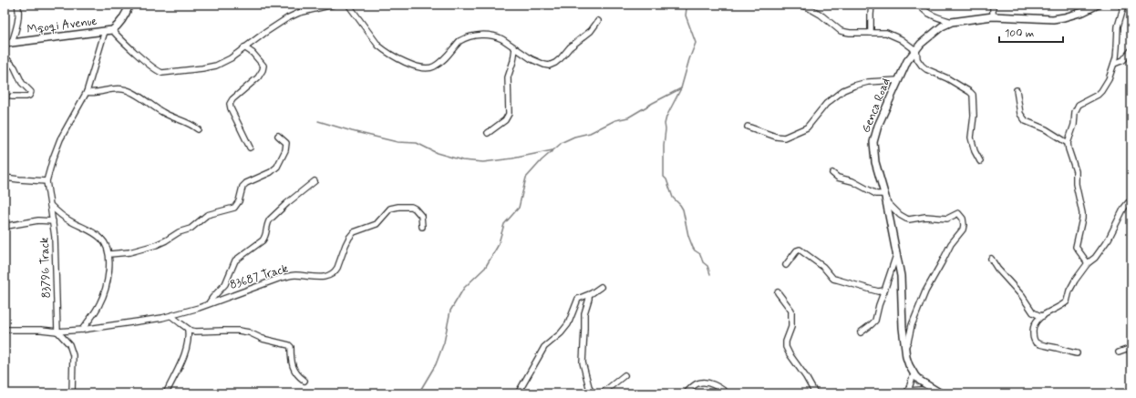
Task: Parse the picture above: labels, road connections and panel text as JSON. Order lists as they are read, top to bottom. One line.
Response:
{"streets":{"street":["Mqoqi Avenue","Genca Road","83796 Track","83687 Track"]},"crossings":[["83796 Track","83687 Track"]],"scale_bar":"100 m"}
